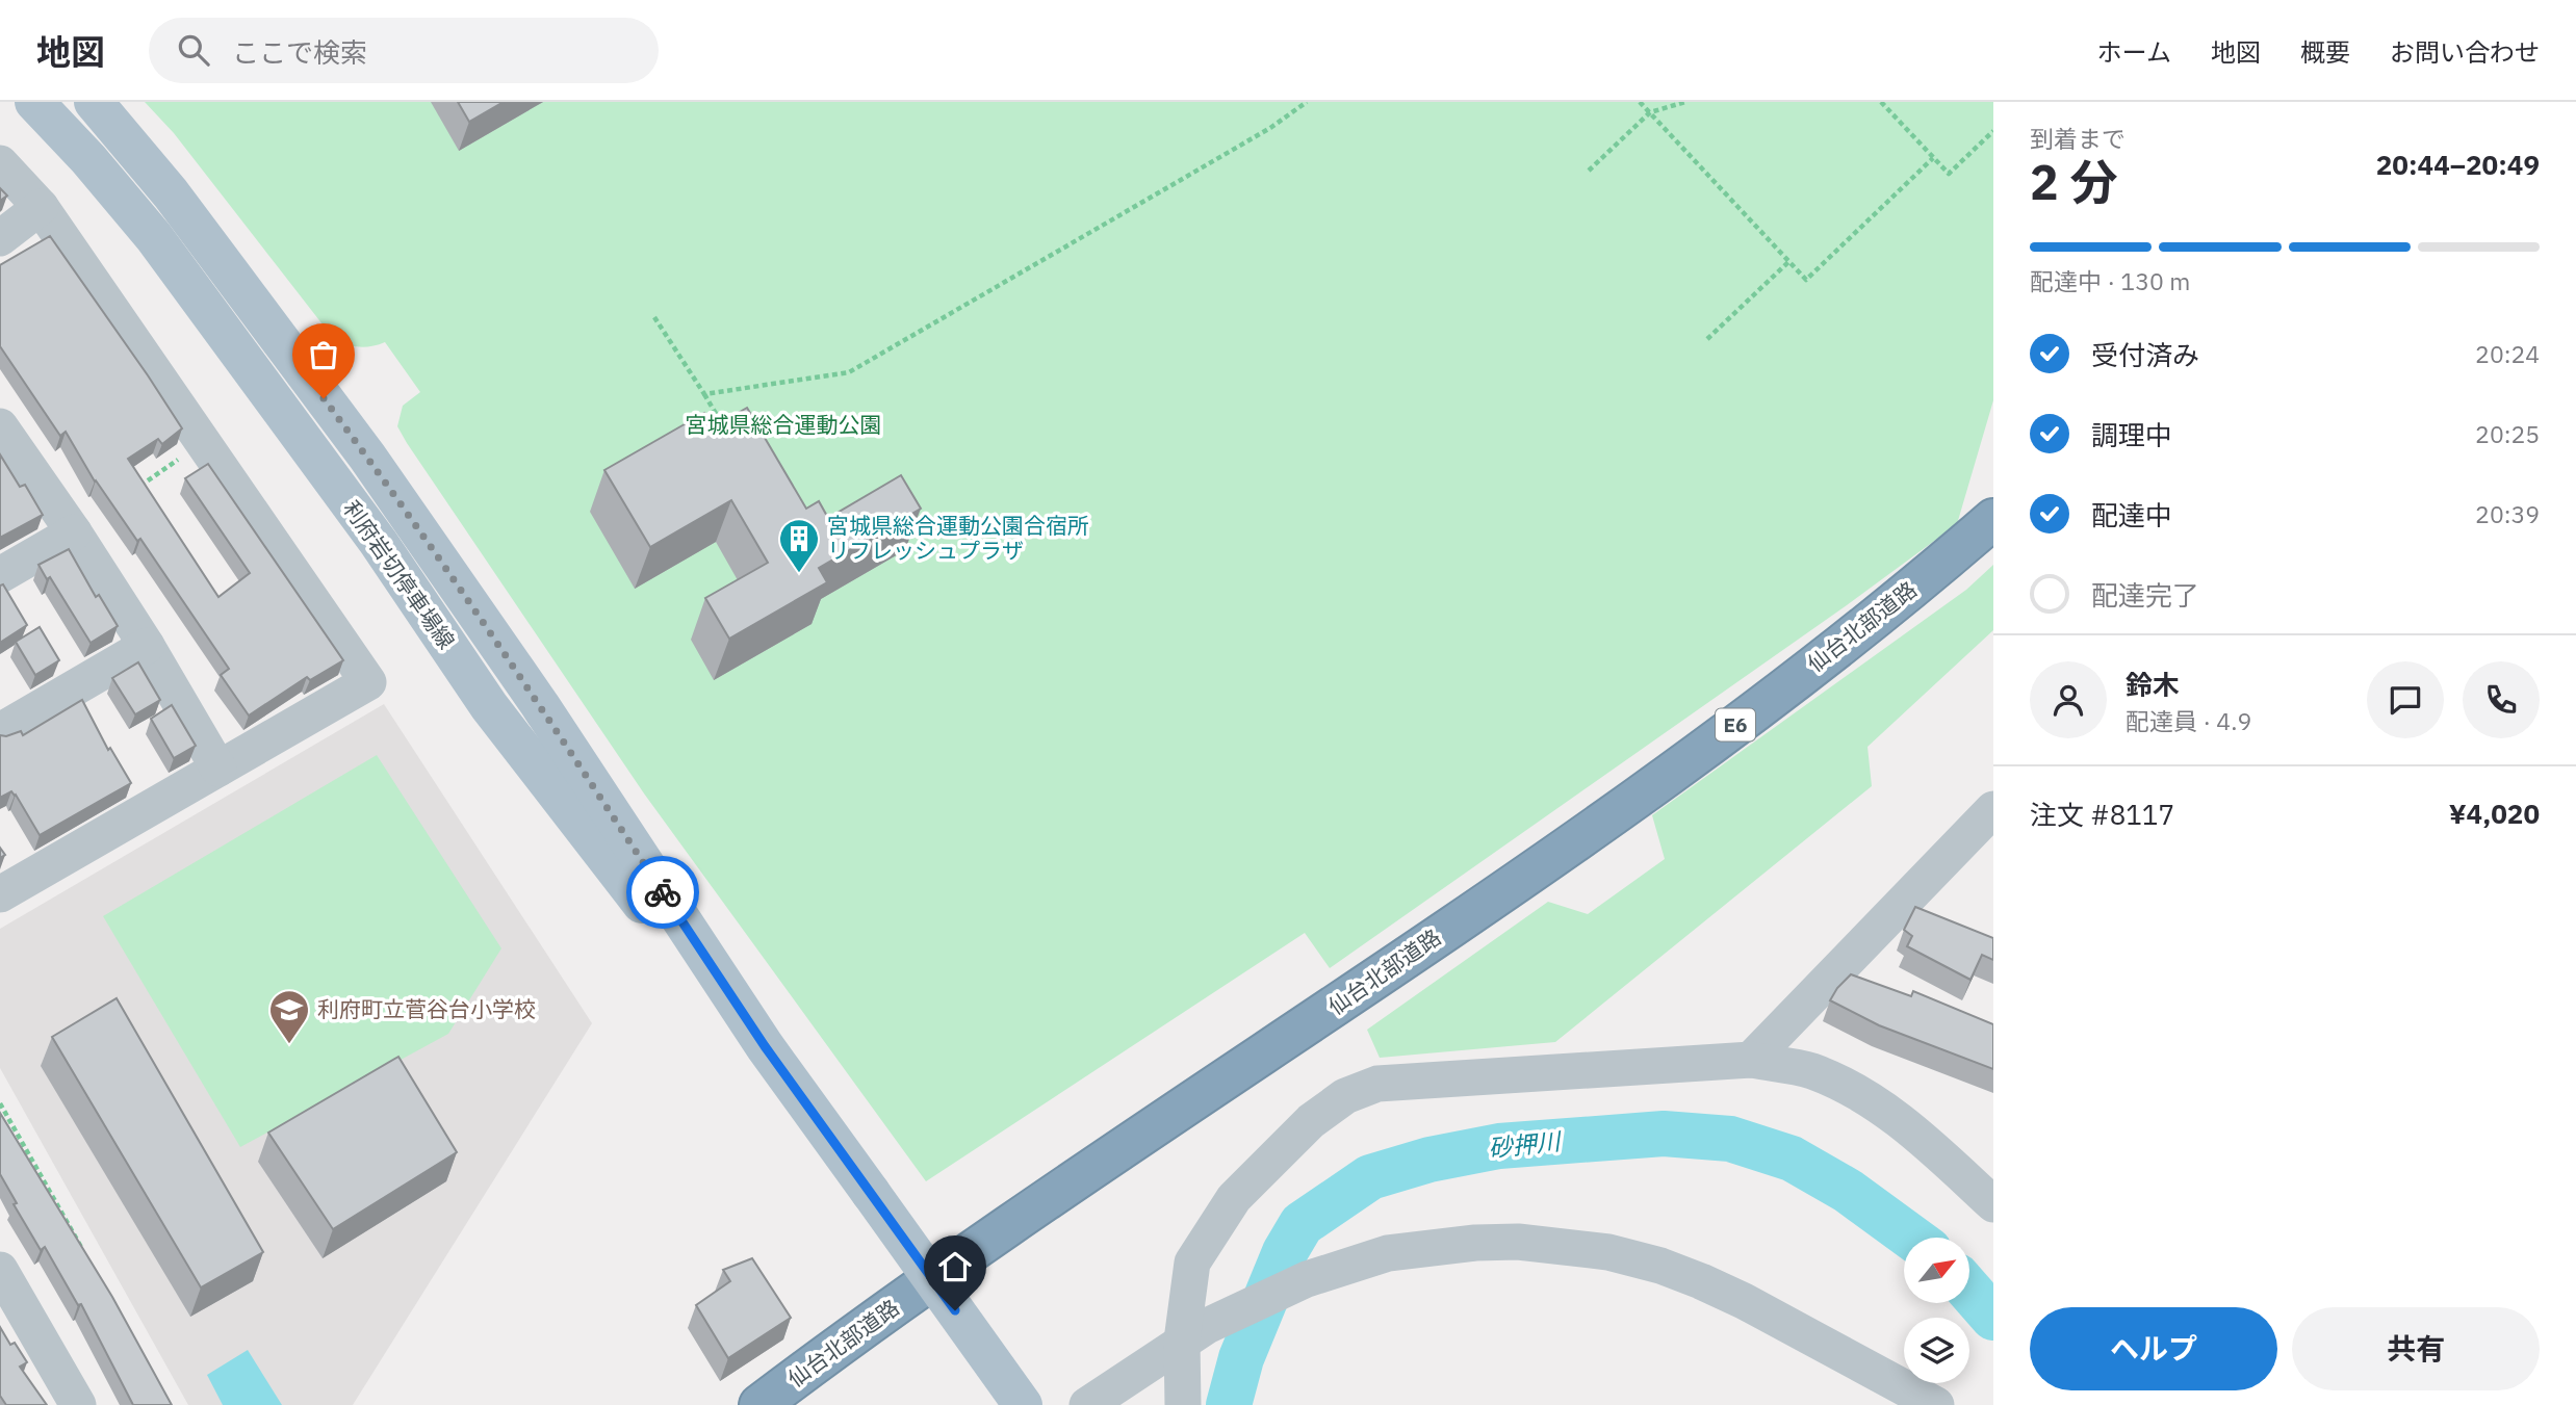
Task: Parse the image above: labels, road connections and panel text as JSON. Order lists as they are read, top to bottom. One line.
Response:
{"streets":{"highway":["仙台北部道路","E6"],"main road":["利府岩切停車場線"]},"water":["砂押川"],"parks":["宮城県総合運動公園"],"places":{"building":["宮城県総合運動公園合宿所 リフレッシュプラザ"],"school or university":["利府町立菅谷台小学校"]},"north":"top right","page":{"header":"地図","search":"ここで検索","nav":["ホーム","地図","概要","お問い合わせ"],"heading":["2 分","到着まで","20:44–20:49"],"panel":["鈴木","配達員 · 4.9","注文 #8117","¥4,020"],"bar":"配達中 · 130 m","list":[["受付済み","20:24"],["調理中","20:25"],["配達中","20:39"],"配達完了"],"buttons":["ヘルプ","共有"]}}
